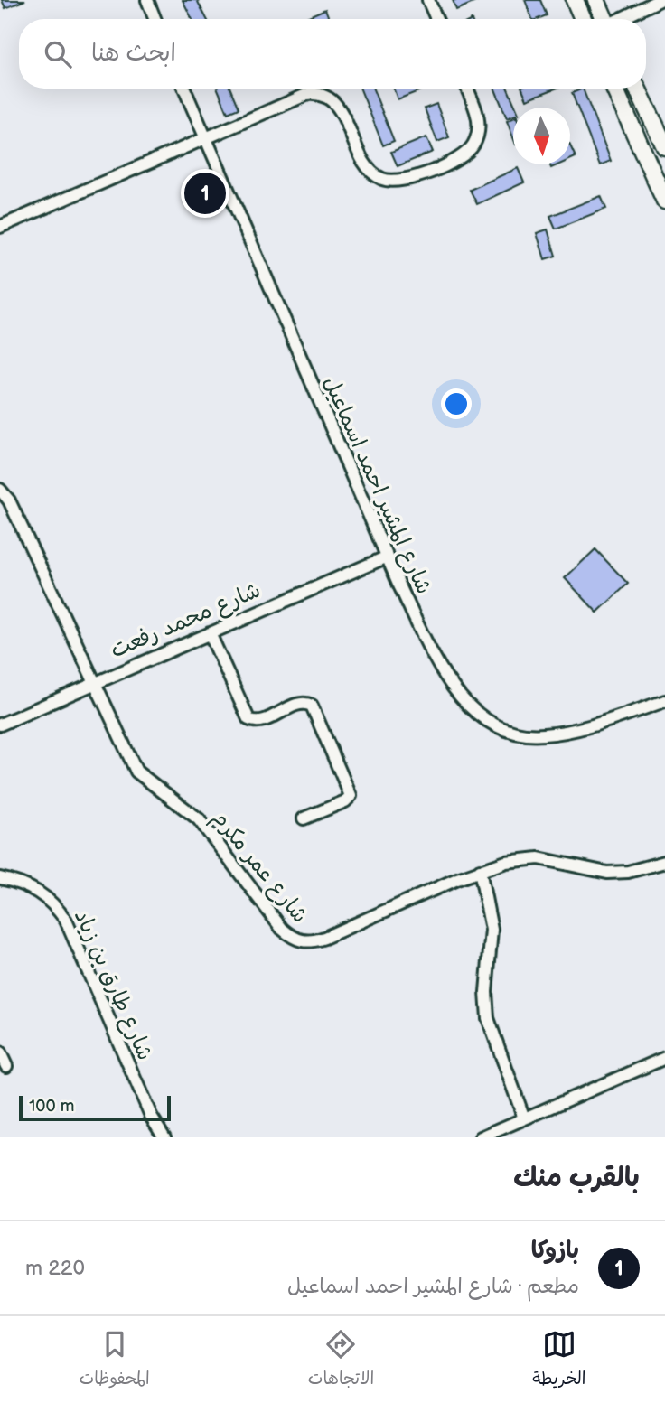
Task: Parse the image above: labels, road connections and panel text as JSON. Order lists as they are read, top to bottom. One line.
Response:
{"streets":{"street":["شارع المشير احمد اسماعيل","شارع محمد رفعت","شارع عمر مكرم","شارع طارق بن زياد"]},"crossings":[["شارع المشير احمد اسماعيل","شارع محمد رفعت"],["شارع محمد رفعت","شارع عمر مكرم"]],"scale_bar":"100 m","north":"bottom","page":{"search":"ابحث هنا","pins":"1","scale":"100 m","heading":"بالقرب منك","list":[{"mark":"1","name":"بازوكا","note":"مطعم · شارع المشير احمد اسماعيل","value":"220 m"}],"nav":["الخريطة","الاتجاهات","المحفوظات"]}}
